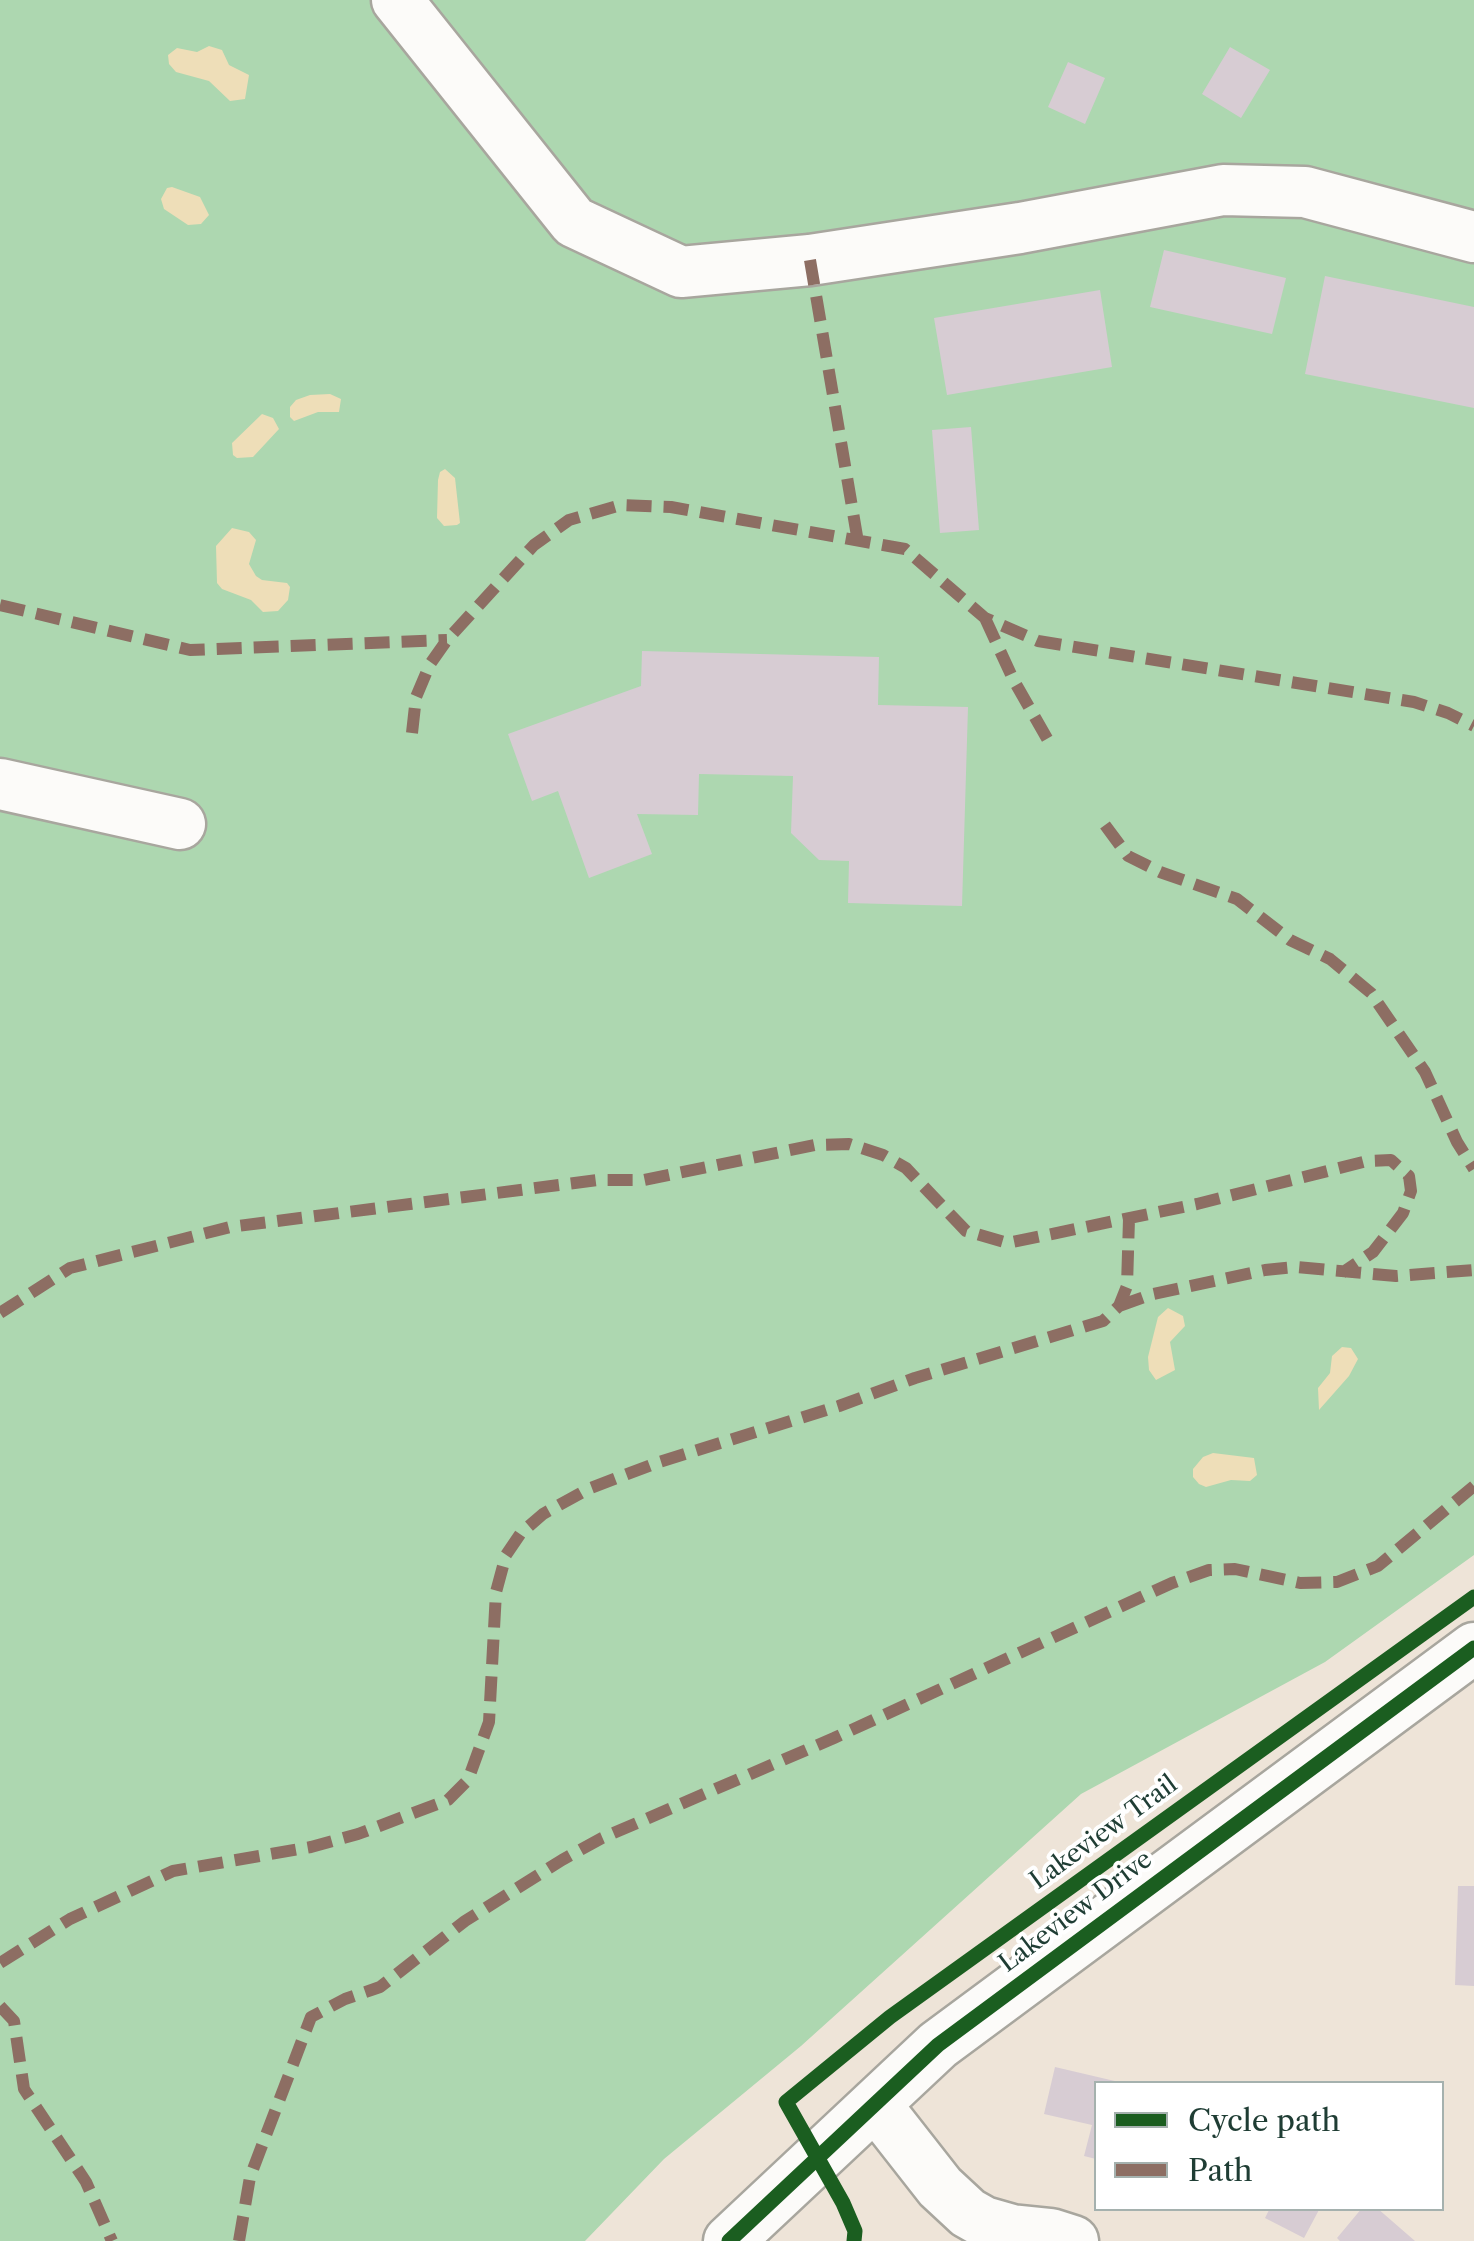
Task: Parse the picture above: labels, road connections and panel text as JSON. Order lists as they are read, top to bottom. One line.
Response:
{"streets":{"street":["Lakeview Drive"],"cycle path":["Lakeview Trail"]},"legend":["Cycle path","Path"]}
